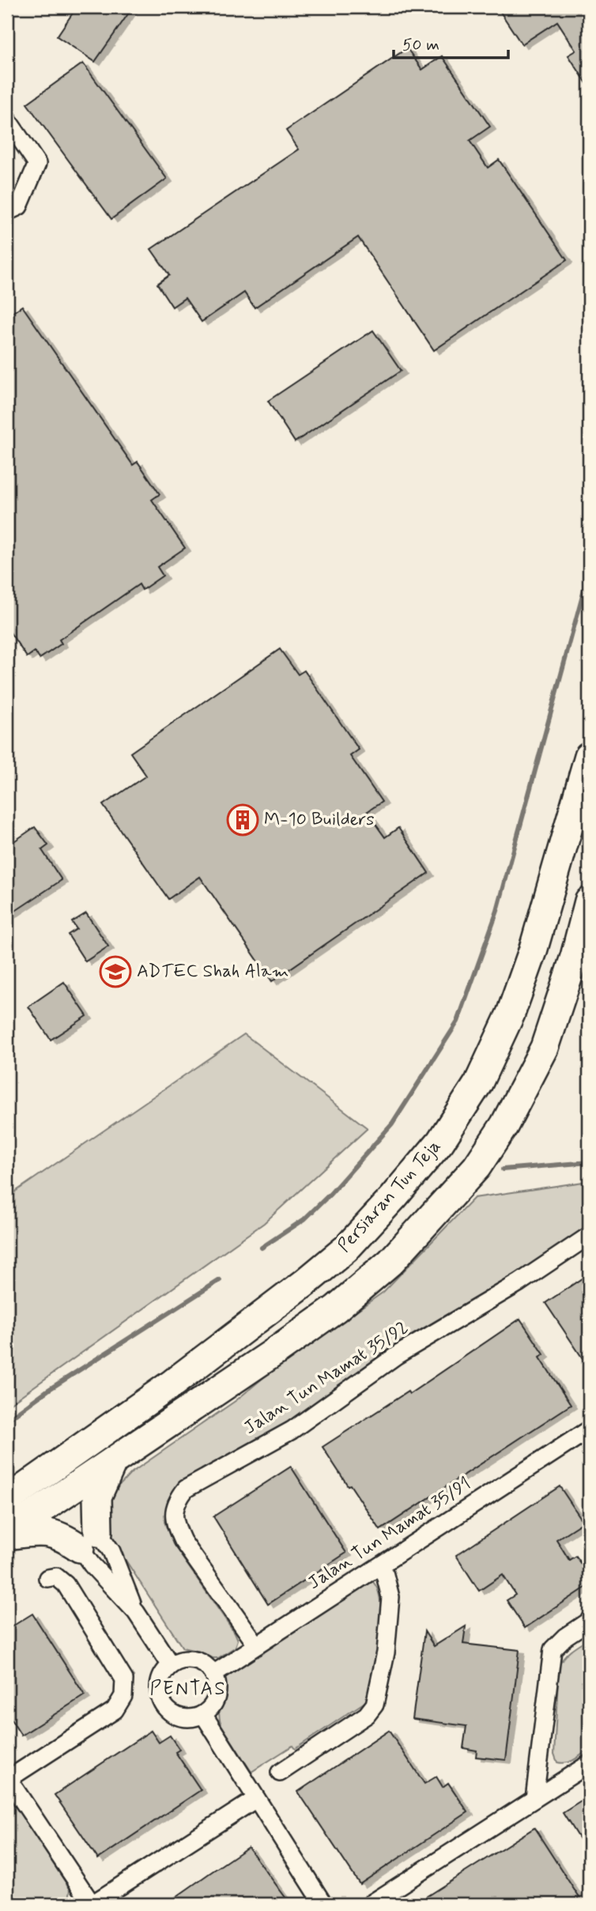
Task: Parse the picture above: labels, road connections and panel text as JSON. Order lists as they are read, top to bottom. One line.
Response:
{"streets":{"main road":["Persiaran Tun Teja"],"street":["Jalan Tun Mamat 35/92","Jalan Tun Mamat 35/91"]},"crossings":[["Jalan Tun Mamat 35/92","Jalan Tun Mamat 35/91"]],"districts":["PENTAS"],"places":{"building":["M-10 Builders"],"school or university":["ADTEC Shah Alam"]},"scale_bar":"50 m"}
